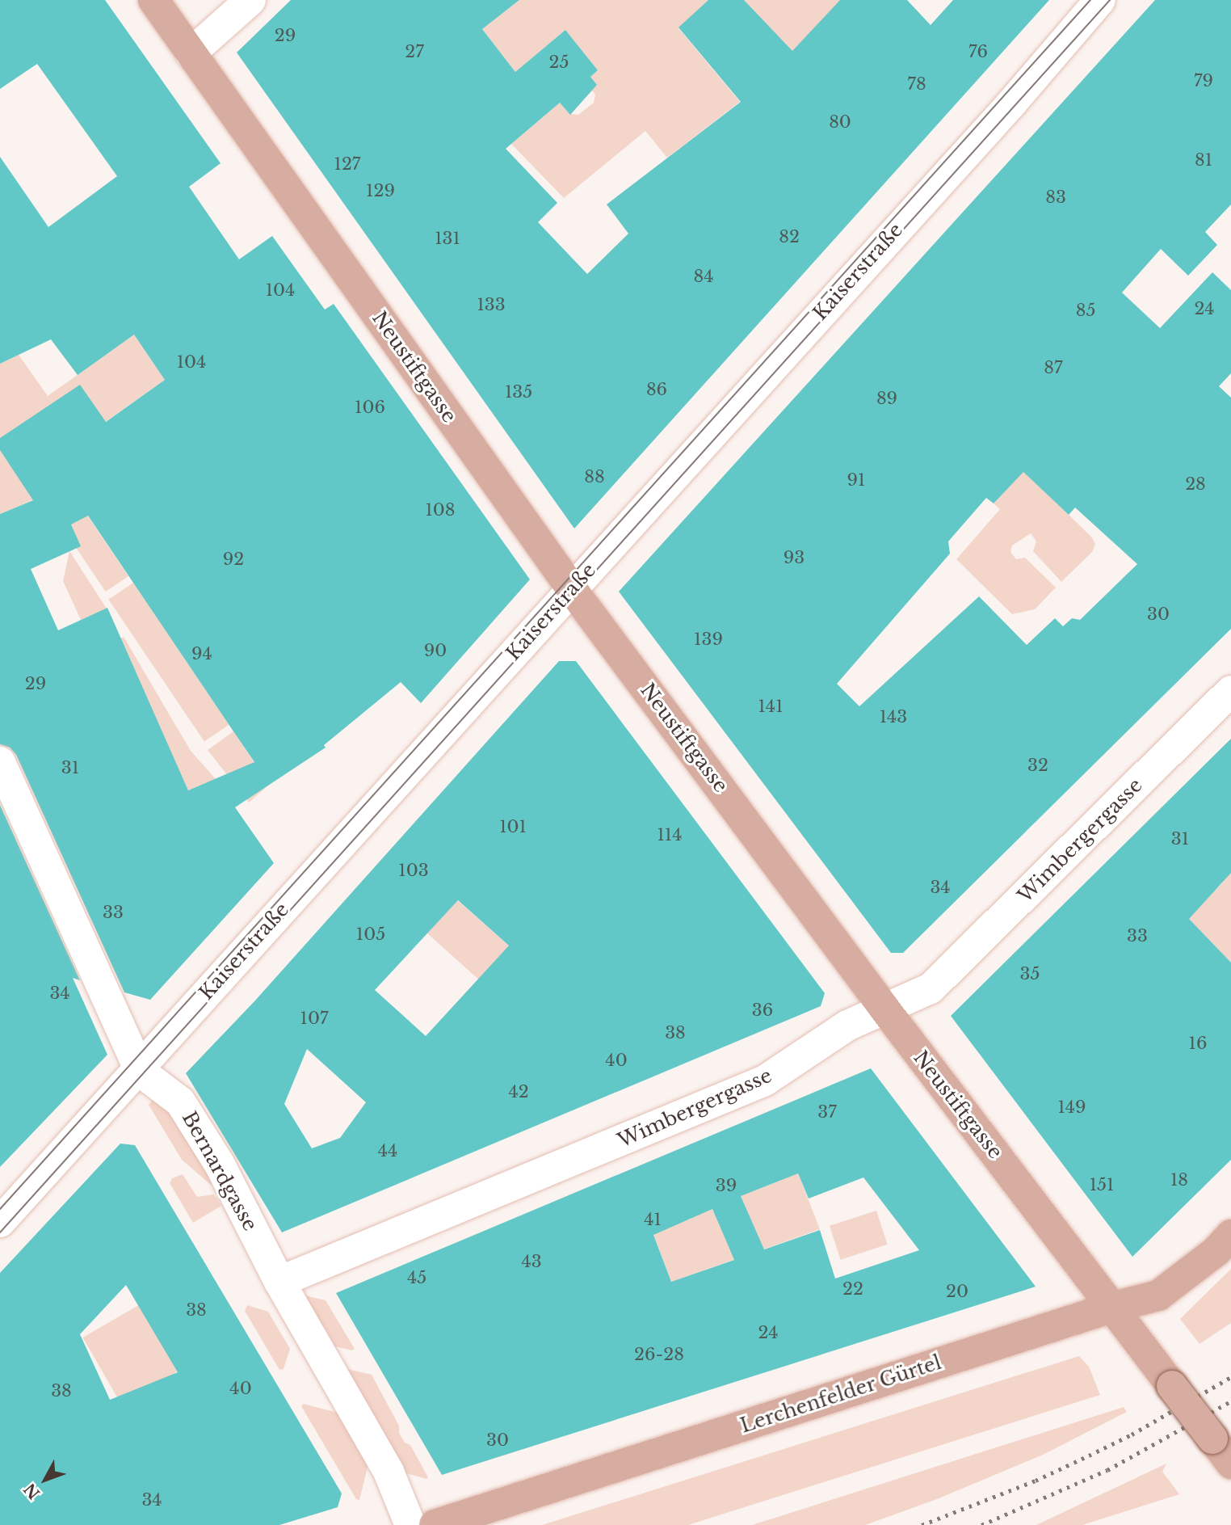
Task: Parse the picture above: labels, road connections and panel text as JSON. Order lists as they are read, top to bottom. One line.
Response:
{"streets":{"main road":["Neustiftgasse","Lerchenfelder Gürtel"],"street":["Kaiserstraße","Wimbergergasse","Bernardgasse"]},"crossings":[["Kaiserstraße","Neustiftgasse"],["Kaiserstraße","Bernardgasse"],["Neustiftgasse","Wimbergergasse"],["Neustiftgasse","Lerchenfelder Gürtel"],["Wimbergergasse","Bernardgasse"]],"house_numbers":["29","27","76","25","79","78","80","81","127","129","83","82","131","84","104","133","24","85","104","87","86","135","89","106","88","91","28","108","93","92","30","139","90","94","29","141","143","32","31","101","114","31","103","34","33","105","33","35","34","36","107","38","16","40","42","149","37","44","18","151","39","41","43","45","22","20","38","24","26-28","40","38","30","34"],"north":"bottom left"}
